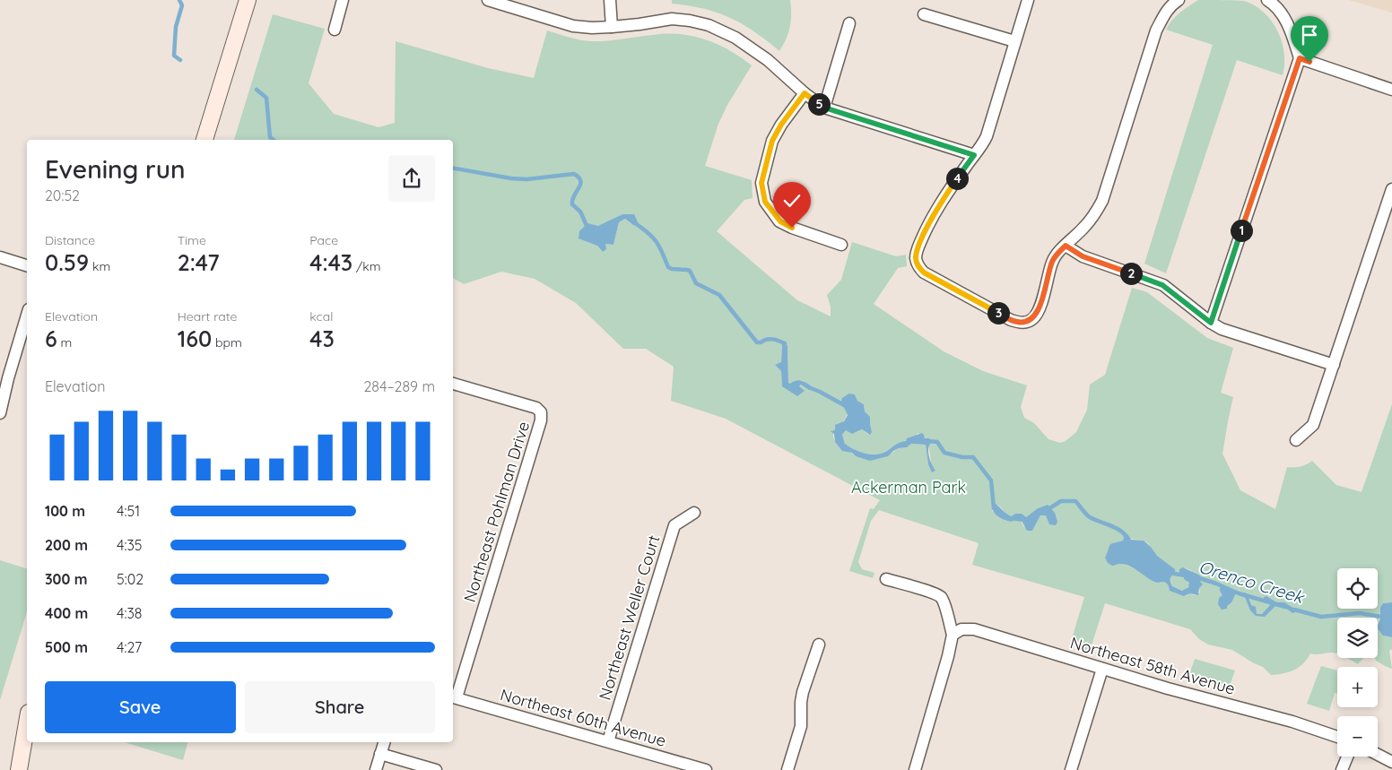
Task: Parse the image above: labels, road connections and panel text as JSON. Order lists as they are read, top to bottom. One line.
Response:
{"streets":{"street":["Northeast Pohlman Drive","Northeast Weller Court","Northeast 58th Avenue","Northeast 60th Avenue"]},"crossings":[["Northeast Pohlman Drive","Northeast 60th Avenue"],["Northeast Weller Court","Northeast 60th Avenue"]],"water":["Orenco Creek"],"parks":["Ackerman Park"],"page":{"pins":["5","4","1","2","3"],"heading":["Evening run","20:52"],"stats":[["Distance","0.59 km"],["Time","2:47"],["Pace","4:43 /km"],["Elevation","6 m"],["Heart rate","160 bpm"],["kcal","43"]],"chart":["Elevation","284–289 m"],"list":[{"name":"100 m","note":"4:51"},{"name":"200 m","note":"4:35"},{"name":"300 m","note":"5:02"},{"name":"400 m","note":"4:38"},{"name":"500 m","note":"4:27"}],"map_buttons":["+","−"],"buttons":["Save","Share"]}}
